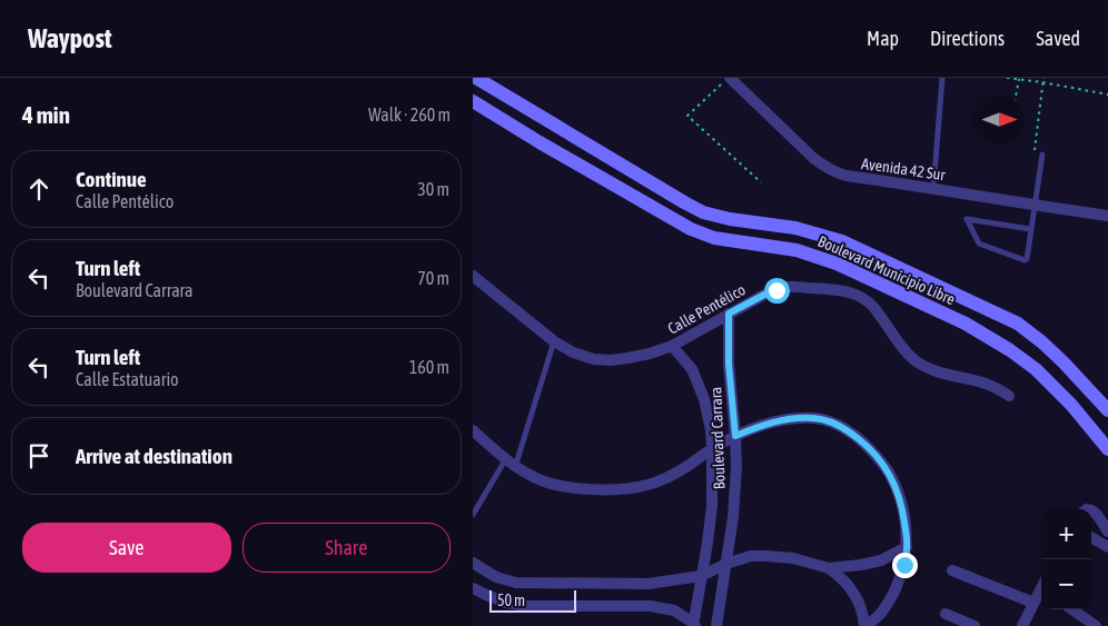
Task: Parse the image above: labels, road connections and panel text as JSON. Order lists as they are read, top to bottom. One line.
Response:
{"streets":{"main road":["Boulevard Municipio Libre"],"street":["Avenida 42 Sur","Calle Pentélico","Boulevard Carrara"]},"crossings":[["Calle Pentélico","Boulevard Carrara"]],"scale_bar":"50 m","north":"right","page":{"header":"Waypost","nav":["Map","Directions","Saved"],"heading":["4 min","Walk · 260 m"],"list":[["Continue","Calle Pentélico","30 m"],["Turn left","Boulevard Carrara","70 m"],["Turn left","Calle Estatuario","160 m"],"Arrive at destination"],"buttons":["Save","Share"],"map_buttons":["+","−"],"scale":"50 m"}}
